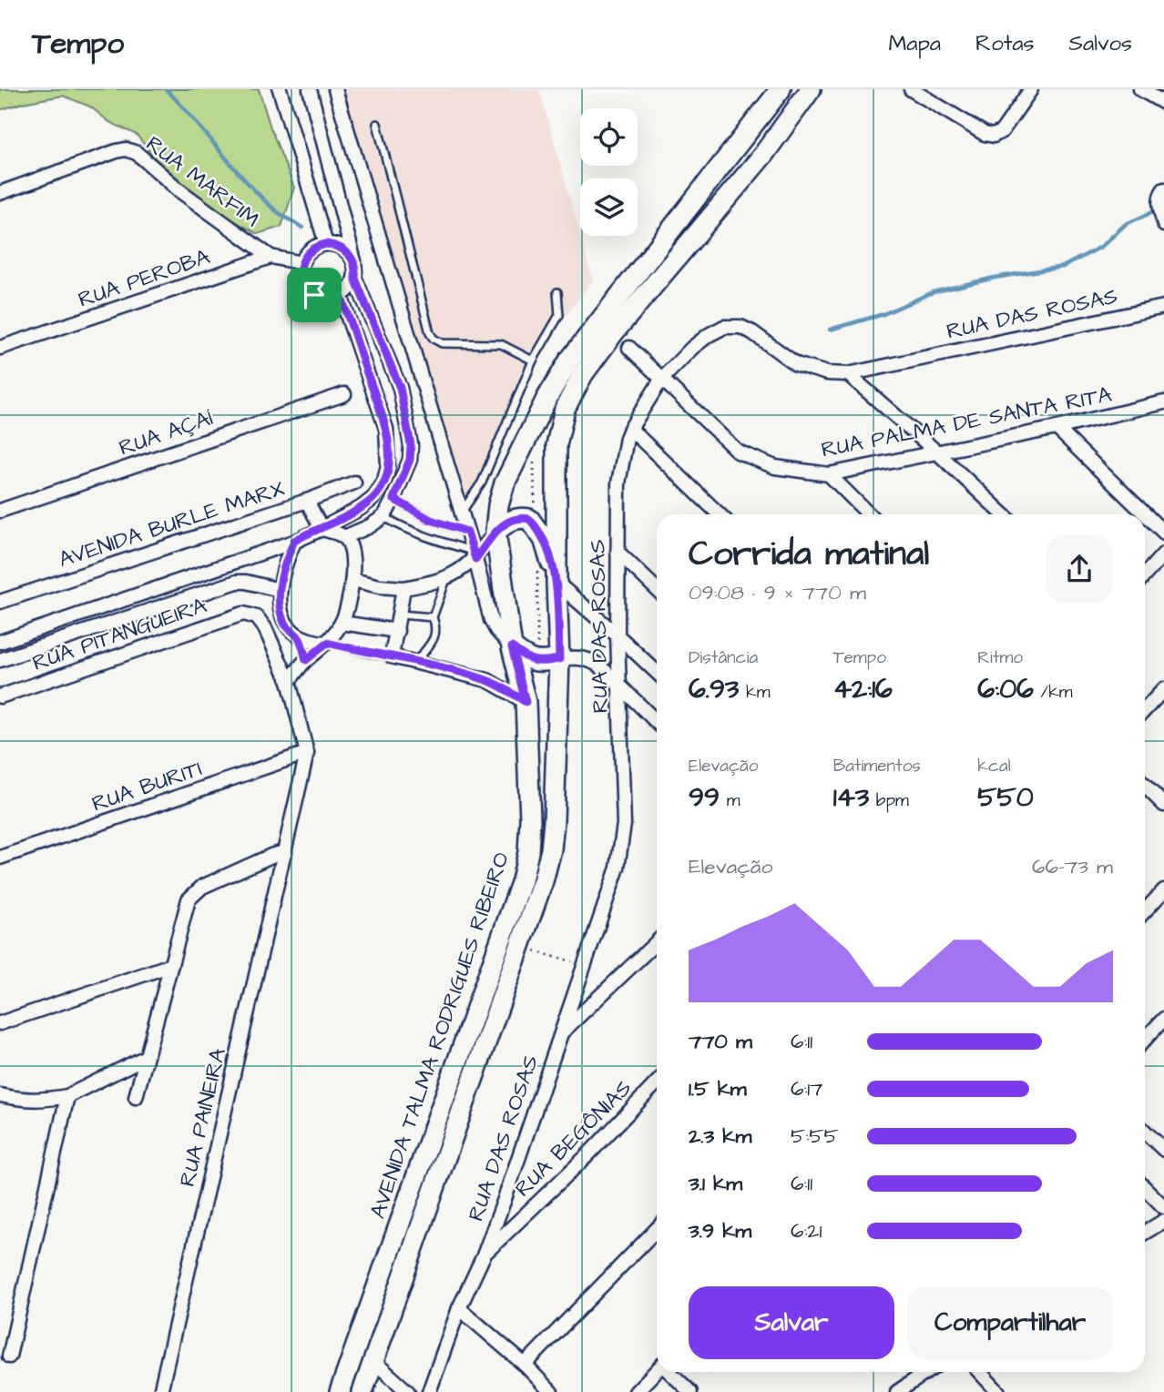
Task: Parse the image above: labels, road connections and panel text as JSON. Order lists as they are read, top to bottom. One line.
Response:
{"streets":{"main road":["AVENIDA TALMA RODRIGUES RIBEIRO"],"street":["RUA MARFIM","RUA PEROBA","RUA DAS ROSAS","RUA PALMA DE SANTA RITA","RUA AÇAÍ","AVENIDA BURLE MARX","RUA PITANGUEIRA","RUA BURITI","RUA PAINEIRA","RUA BEGÔNIAS"]},"crossings":[["RUA MARFIM","RUA PEROBA"],["RUA DAS ROSAS","RUA PALMA DE SANTA RITA"],["RUA DAS ROSAS","RUA BEGÔNIAS"],["RUA BURITI","RUA PAINEIRA"]],"page":{"header":"Tempo","nav":["Mapa","Rotas","Salvos"],"heading":["Corrida matinal","09:08 · 9 × 770 m"],"stats":[["Distância","6.93 km"],["Tempo","42:16"],["Ritmo","6:06 /km"],["Elevação","99 m"],["Batimentos","143 bpm"],["kcal","550"]],"chart":["Elevação","66–73 m"],"list":[{"name":"770 m","note":"6:11"},{"name":"1.5 km","note":"6:17"},{"name":"2.3 km","note":"5:55"},{"name":"3.1 km","note":"6:11"},{"name":"3.9 km","note":"6:21"}],"buttons":["Salvar","Compartilhar"]}}
